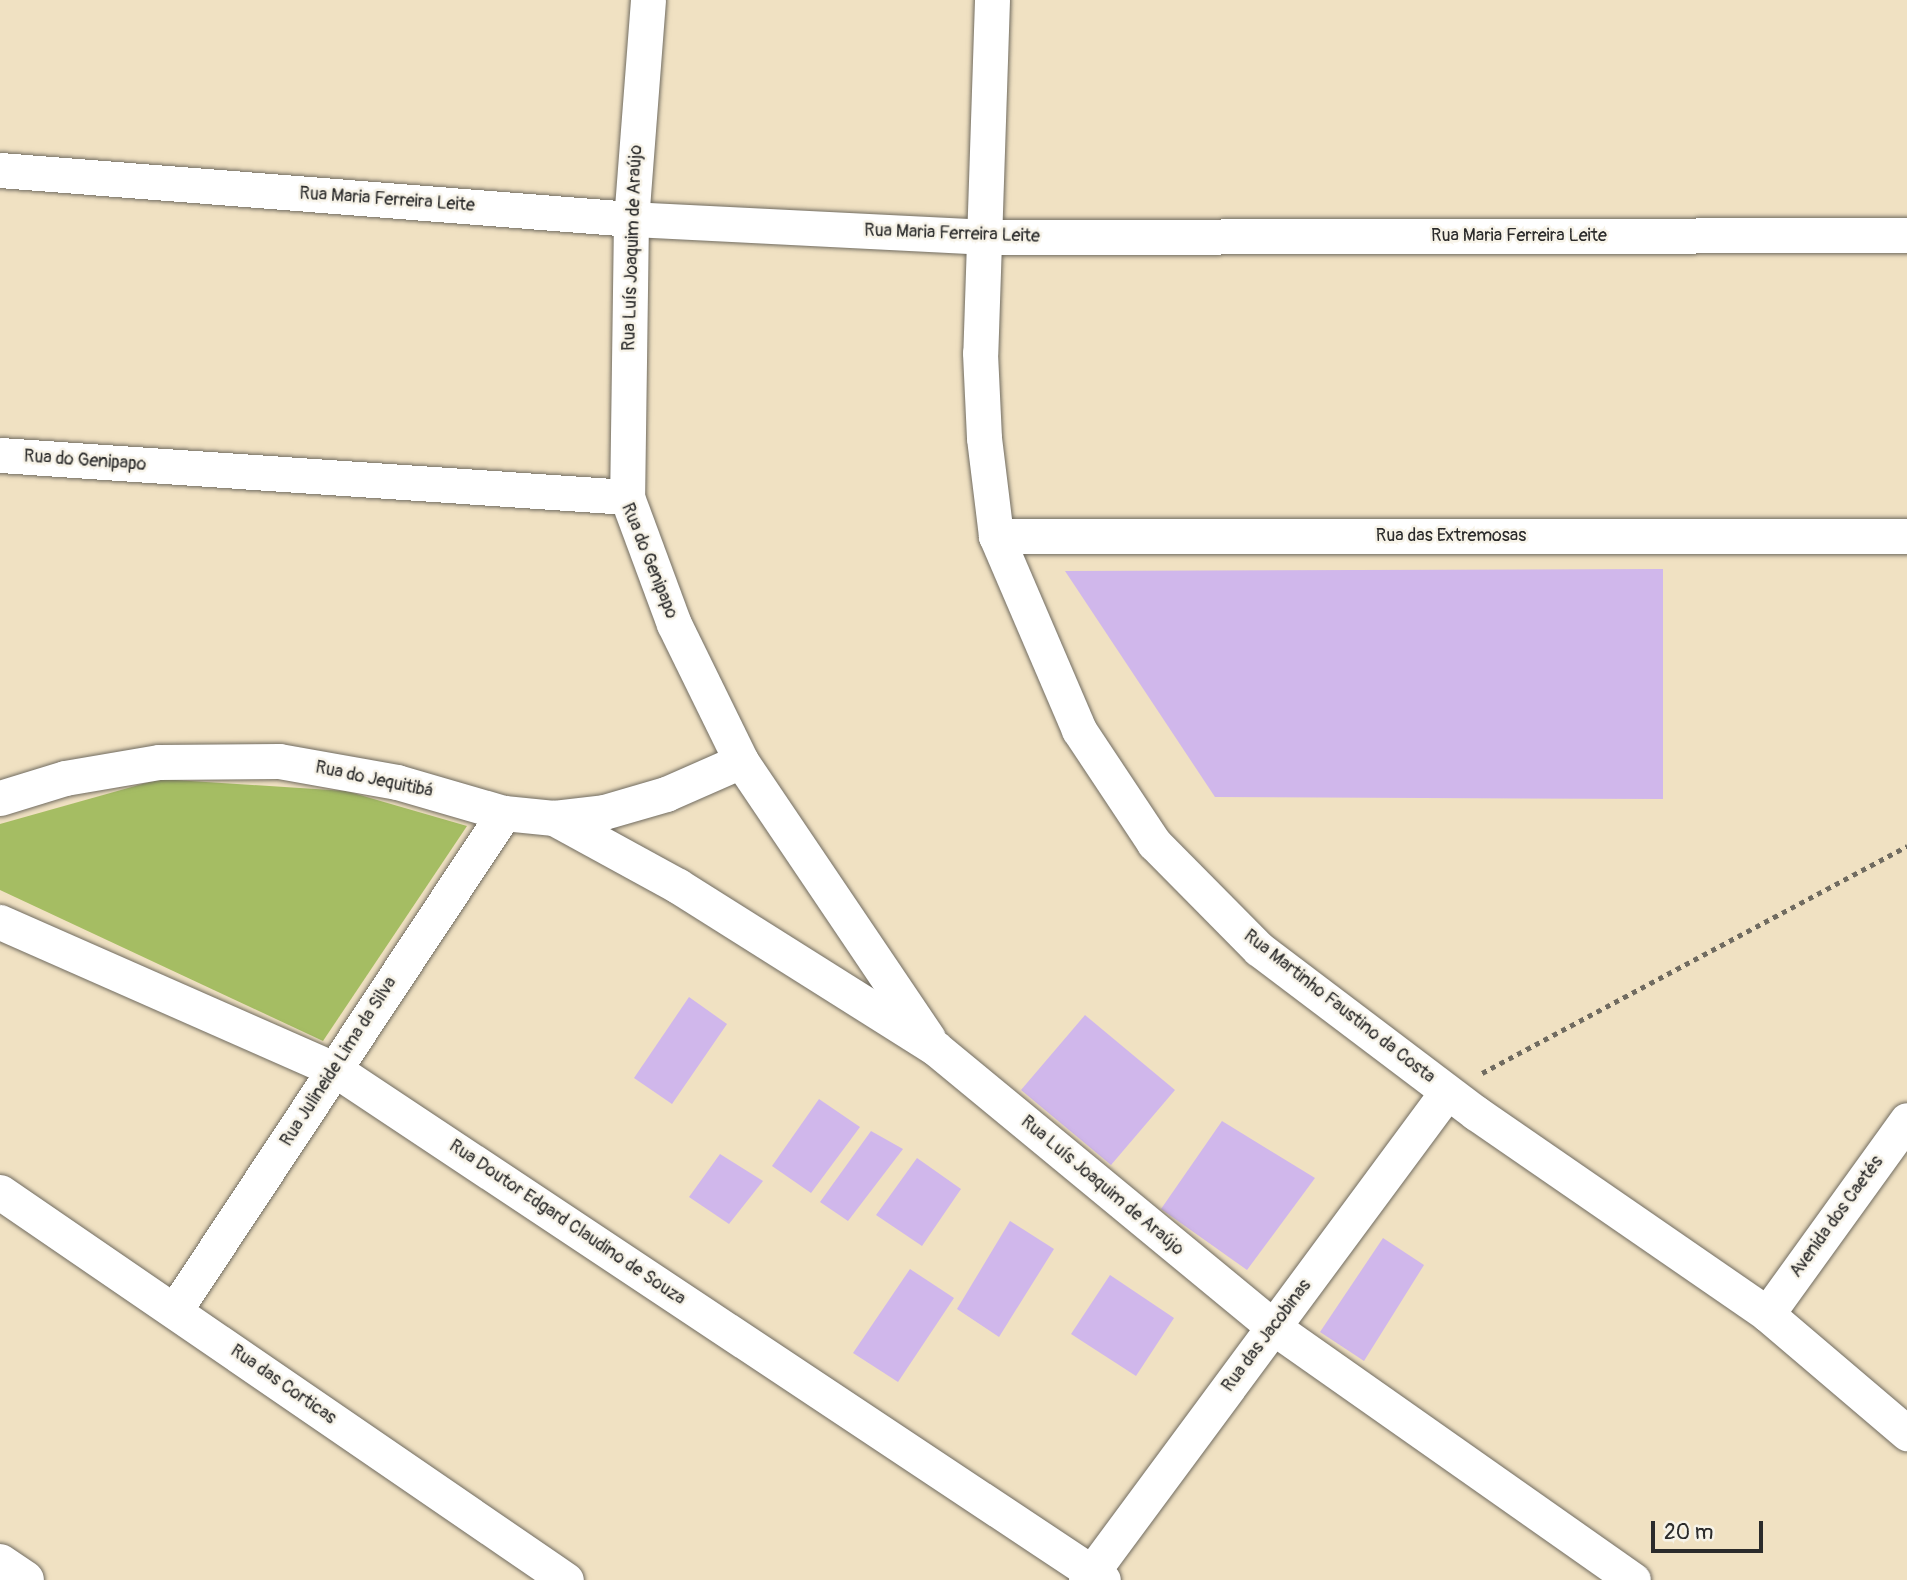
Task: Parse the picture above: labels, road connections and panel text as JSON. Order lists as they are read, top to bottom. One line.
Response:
{"streets":{"street":["Rua Maria Ferreira Leite","Rua Luís Joaquim de Araújo","Rua do Genipapo","Rua das Extremosas","Rua do Jequitibá","Rua Martinho Faustino da Costa","Rua Julineide Lima da Silva","Avenida dos Caetés","Rua Doutor Edgard Claudino de Souza","Rua das Jacobinas","Rua das Corticas"]},"crossings":[["Rua Maria Ferreira Leite","Rua Luís Joaquim de Araújo"],["Rua Maria Ferreira Leite","Rua Martinho Faustino da Costa"],["Rua Luís Joaquim de Araújo","Rua do Genipapo"],["Rua Luís Joaquim de Araújo","Rua do Jequitibá"],["Rua Luís Joaquim de Araújo","Rua das Jacobinas"],["Rua do Genipapo","Rua do Jequitibá"],["Rua das Extremosas","Rua Martinho Faustino da Costa"],["Rua do Jequitibá","Rua Julineide Lima da Silva"],["Rua Martinho Faustino da Costa","Avenida dos Caetés"],["Rua Martinho Faustino da Costa","Rua das Jacobinas"],["Rua Julineide Lima da Silva","Rua Doutor Edgard Claudino de Souza"],["Rua Julineide Lima da Silva","Rua das Corticas"],["Rua Doutor Edgard Claudino de Souza","Rua das Jacobinas"]],"scale_bar":"20 m"}
